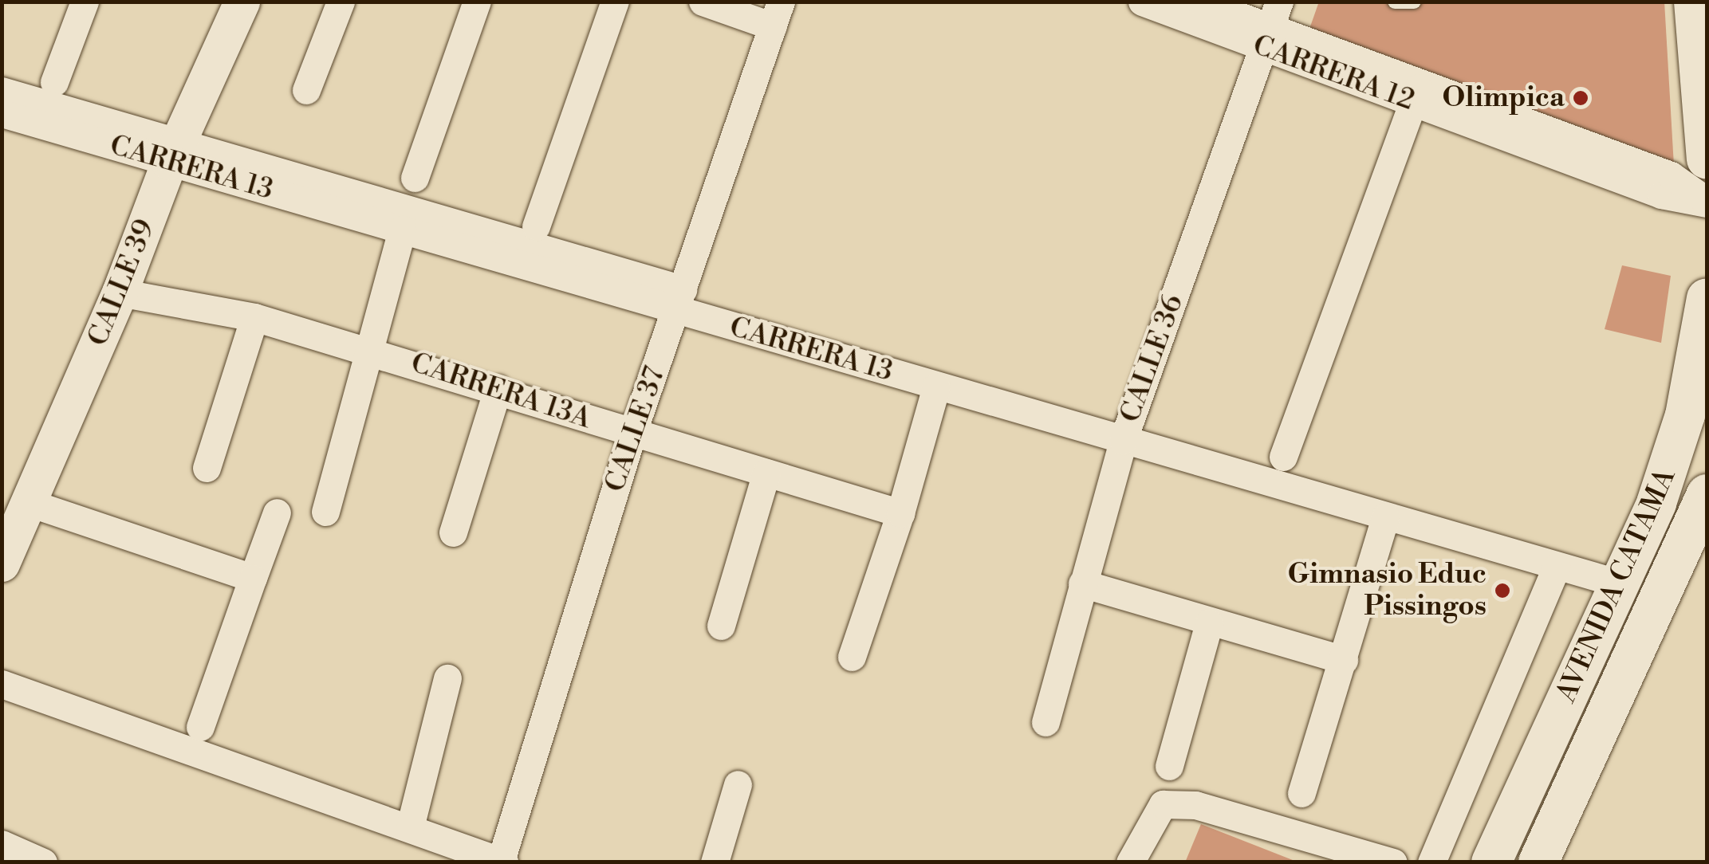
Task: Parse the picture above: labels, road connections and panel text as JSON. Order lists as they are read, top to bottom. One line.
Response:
{"streets":{"main road":["AVENIDA CATAMA"],"street":["CARRERA 12","CARRERA 13","CALLE 39","CALLE 36","CARRERA 13A","CALLE 37"]},"crossings":[["CARRERA 12","CALLE 36"],["CARRERA 13","CALLE 39"],["CARRERA 13","CALLE 36"],["CARRERA 13","CALLE 37"],["CARRERA 13","AVENIDA CATAMA"],["CALLE 39","CARRERA 13A"],["CARRERA 13A","CALLE 37"]],"places":["Olimpica","Gimnasio Educ Pissingos"]}
